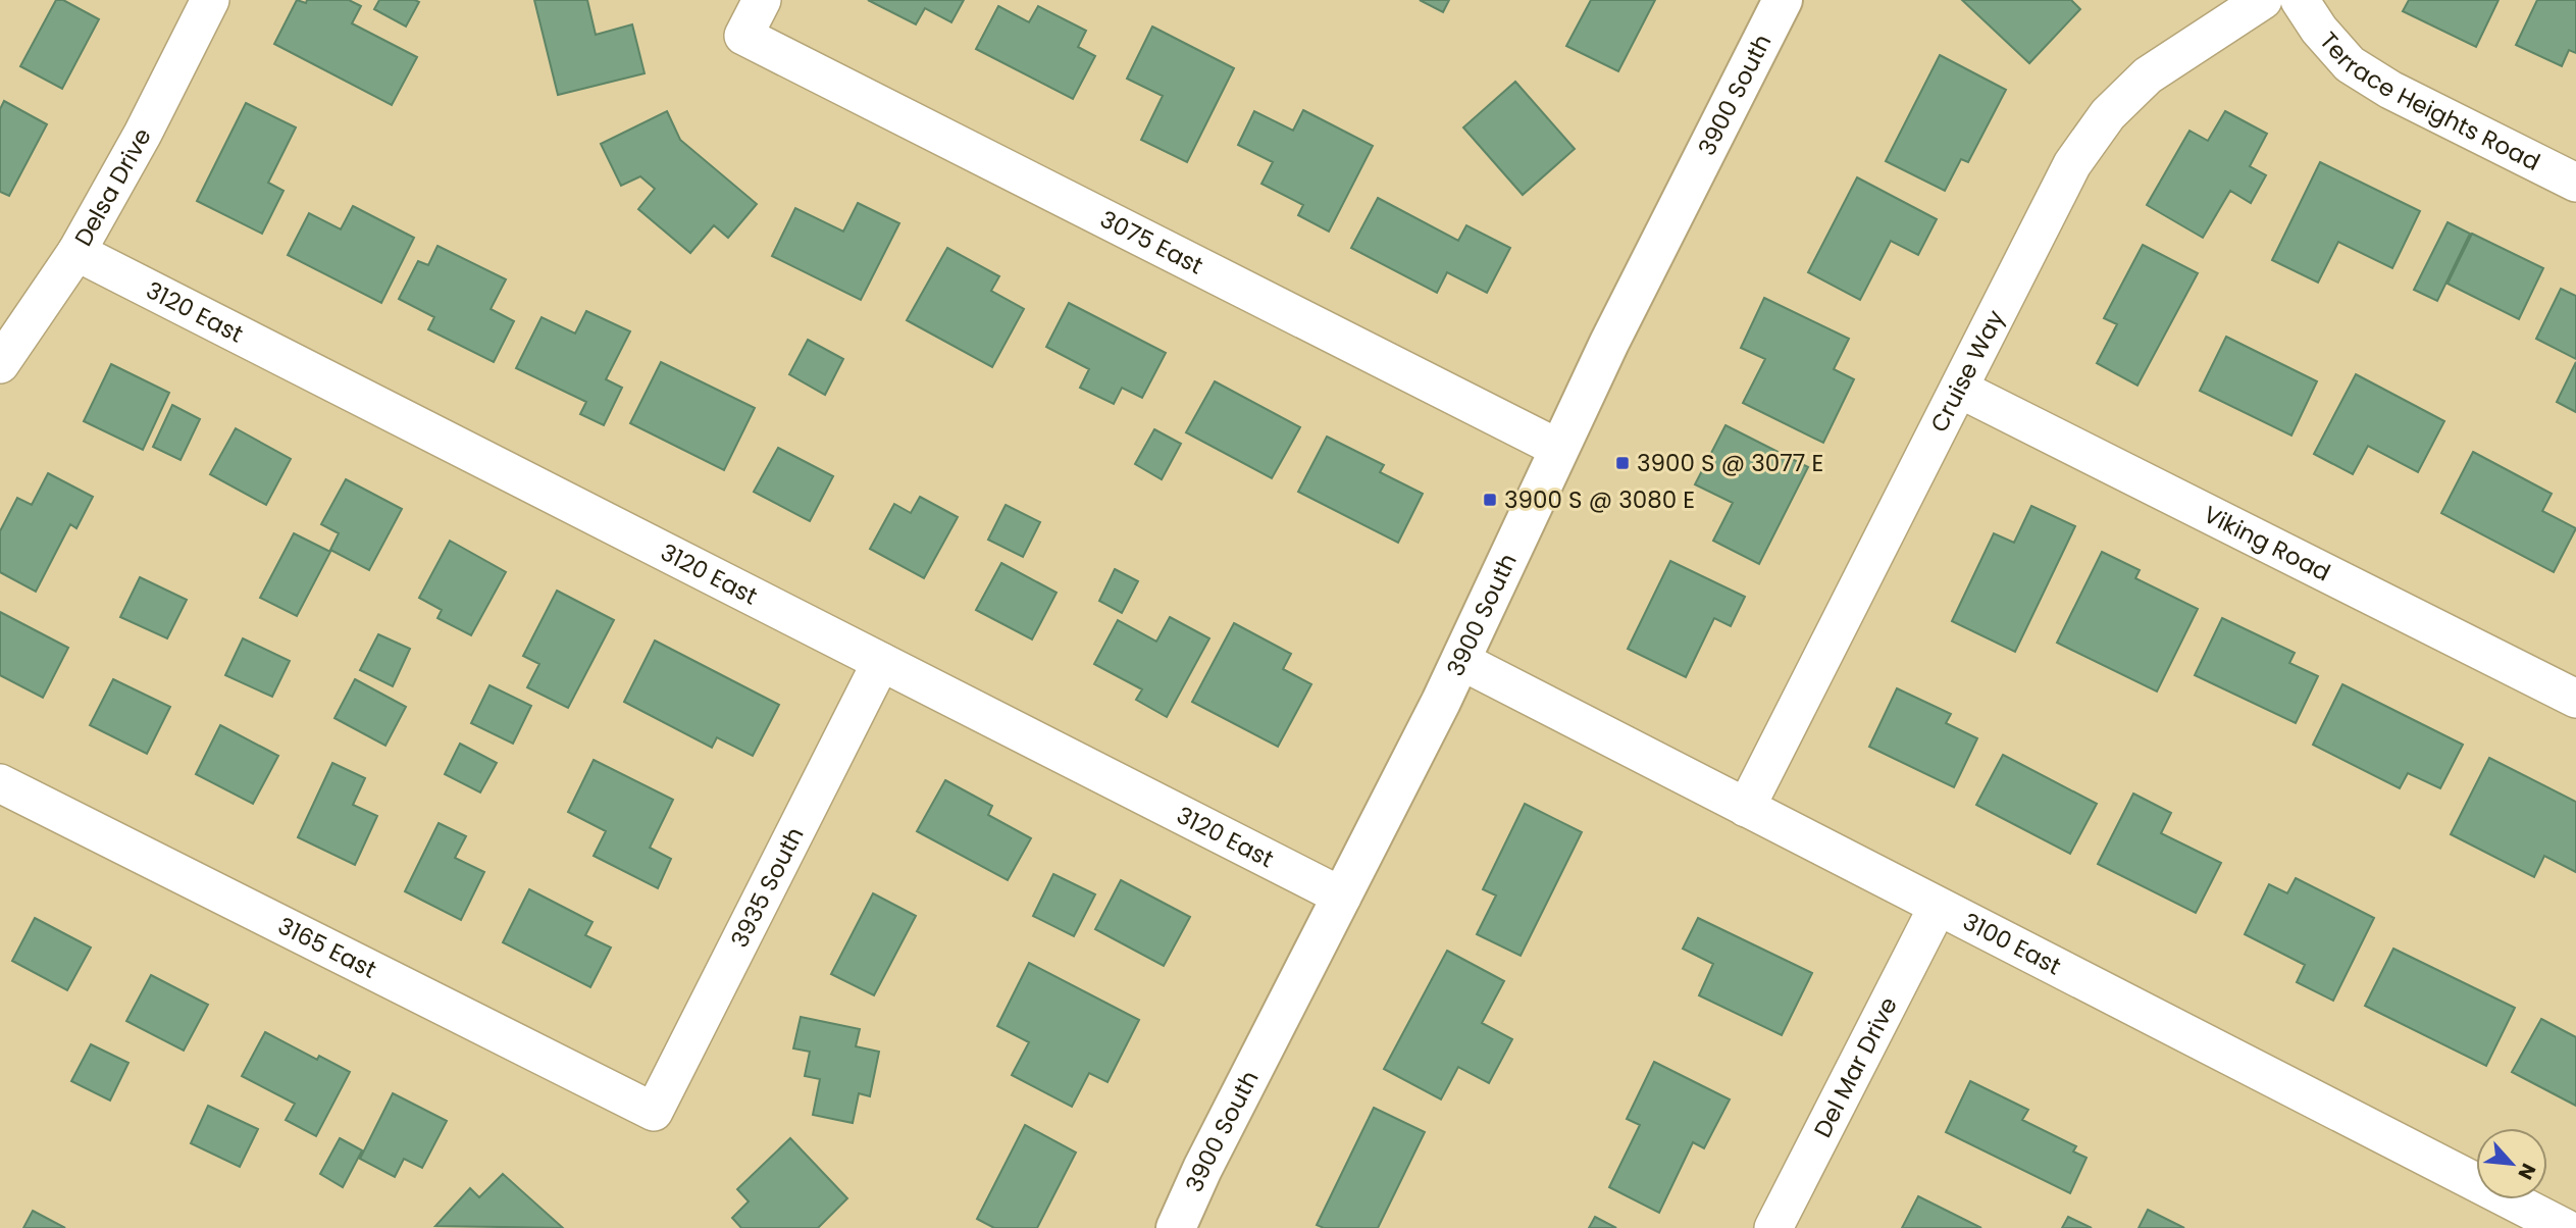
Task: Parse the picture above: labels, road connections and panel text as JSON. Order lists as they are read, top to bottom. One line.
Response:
{"streets":{"main road":["3900 South"],"street":["Terrace Heights Road","Delsa Drive","3075 East","3120 East","Cruise Way","Viking Road","3935 South","3100 East","3165 East","Del Mar Drive"]},"crossings":[["3900 South","3075 East"],["3900 South","3120 East"],["3900 South","3100 East"],["Delsa Drive","3120 East"],["3120 East","3935 South"],["Cruise Way","Viking Road"],["Cruise Way","3100 East"],["3935 South","3165 East"],["3100 East","Del Mar Drive"]],"places":{"transit":["3900 S @ 3077 E","3900 S @ 3080 E"]},"north":"bottom right"}
